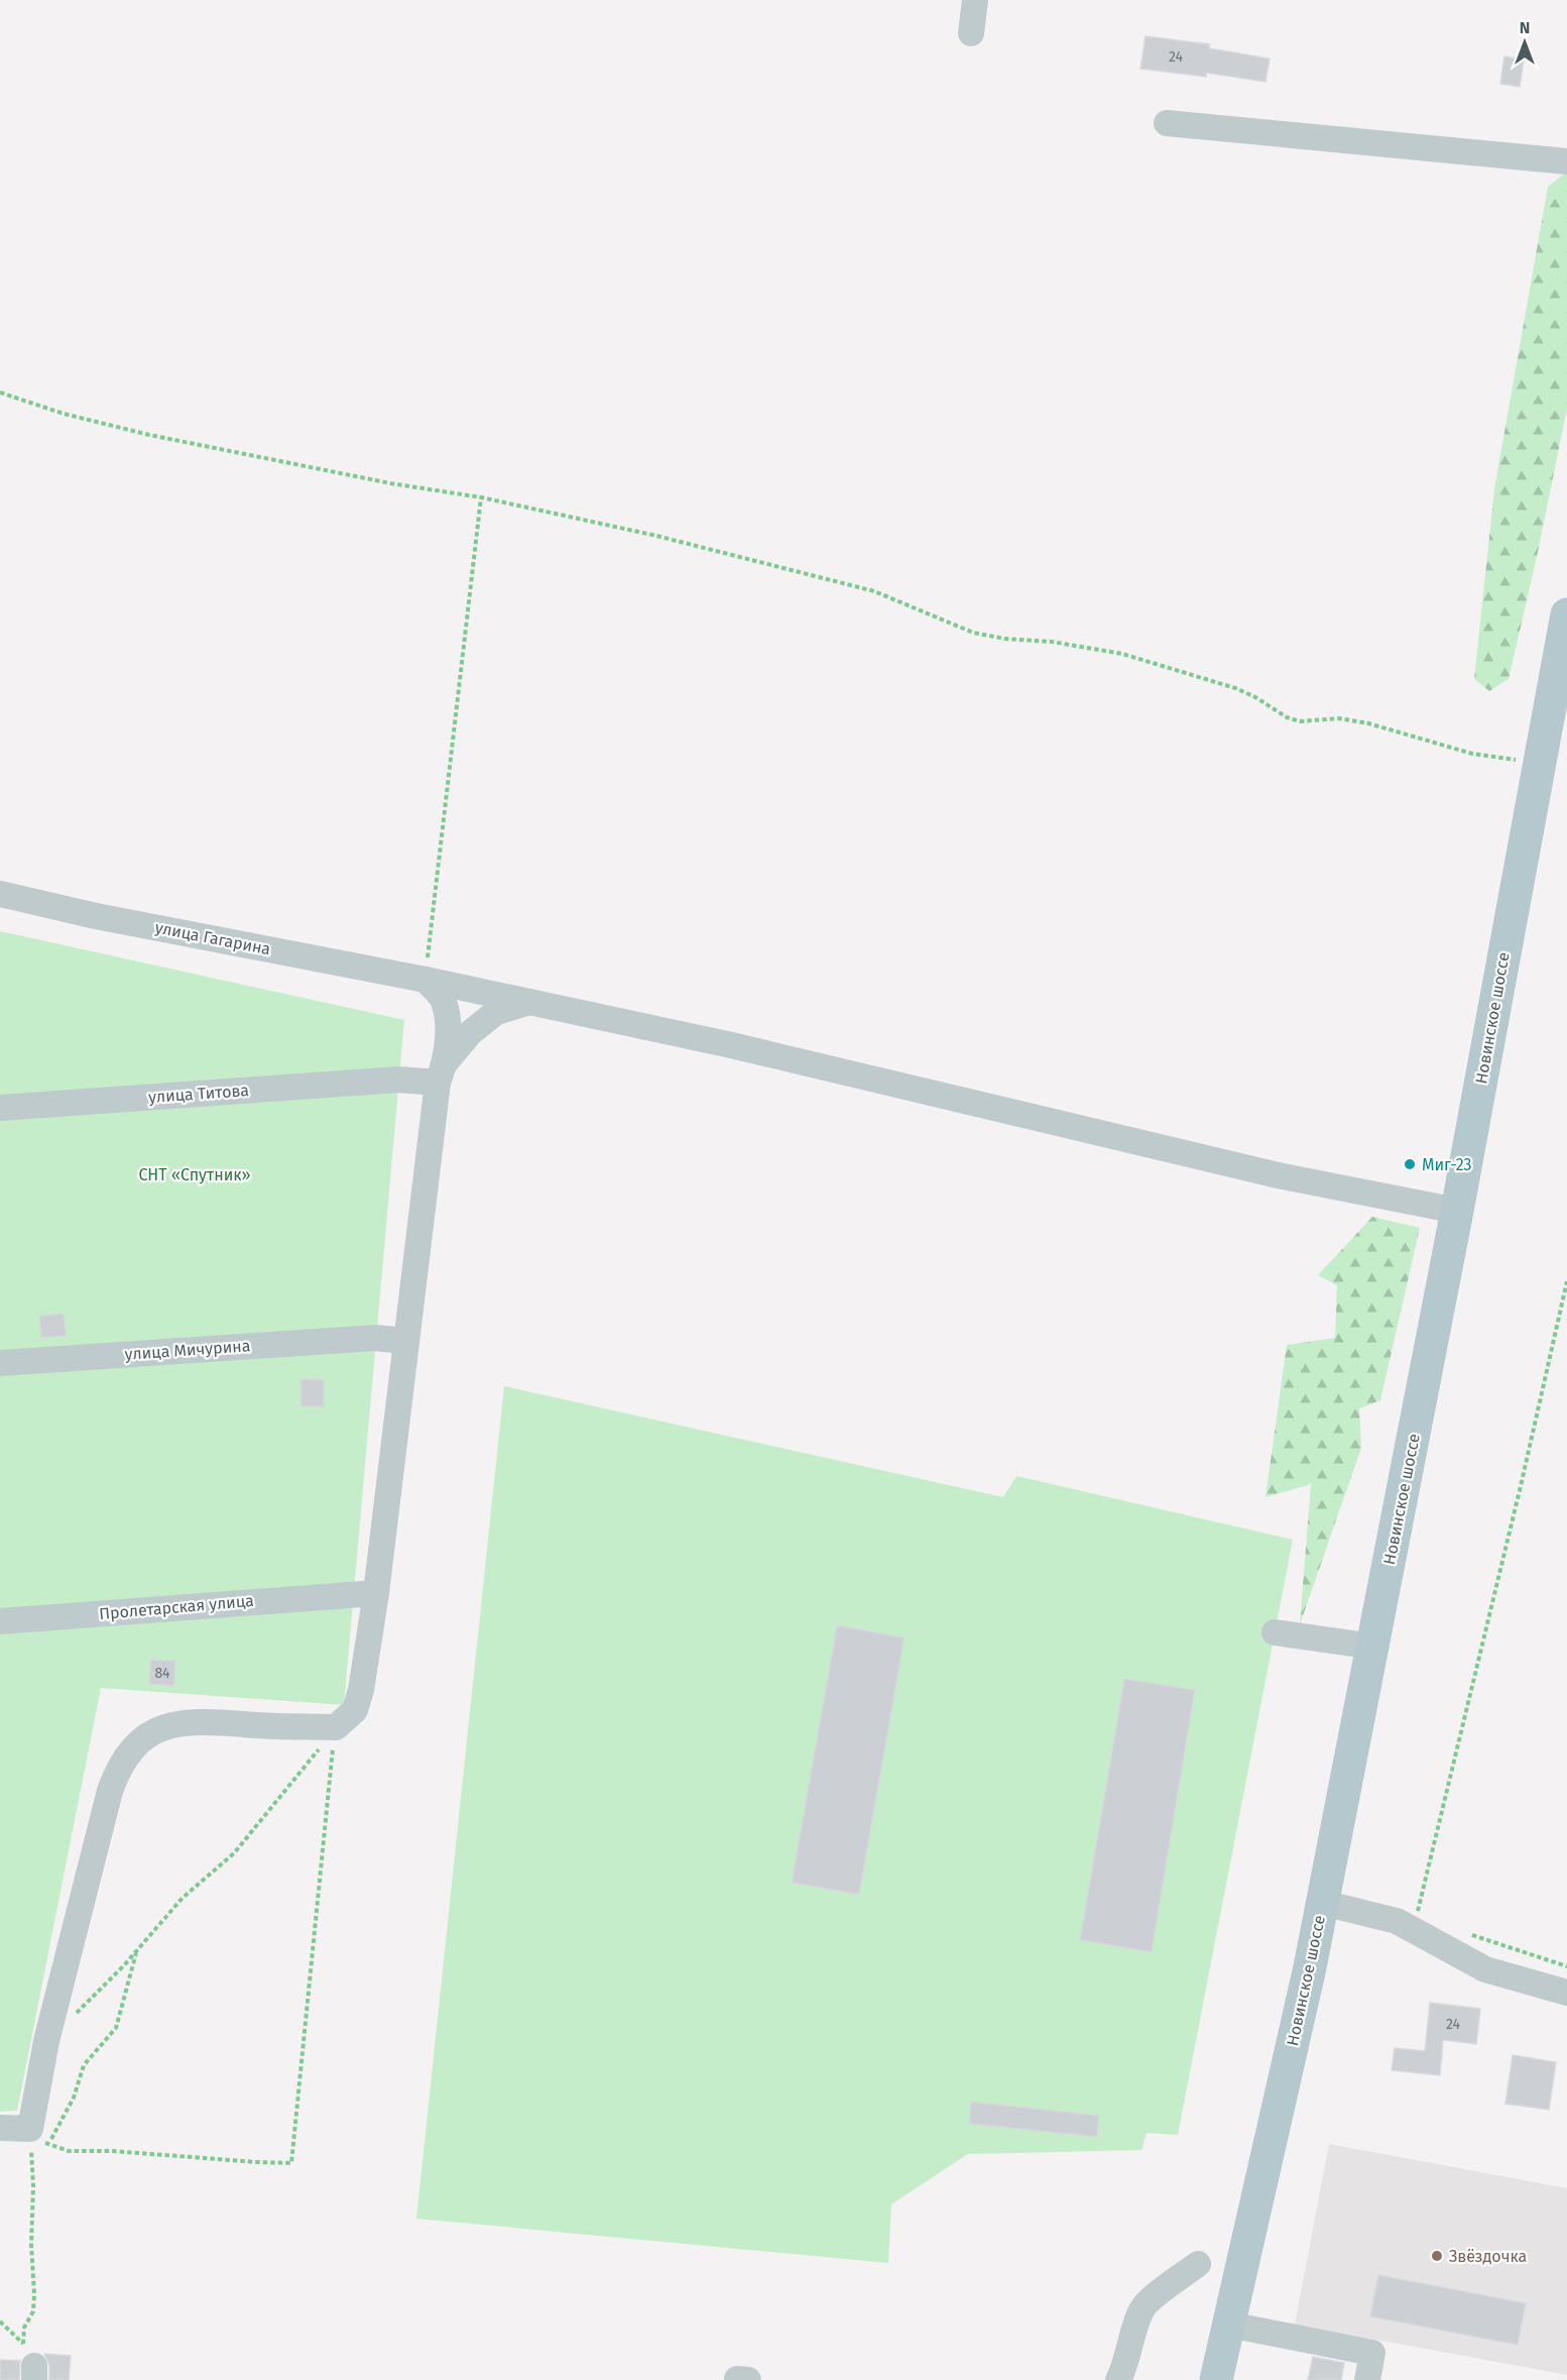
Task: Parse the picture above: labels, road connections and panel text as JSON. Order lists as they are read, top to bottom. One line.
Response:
{"streets":{"main road":["Новинское шоссе"],"street":["улица Гагарина","улица Титова","улица Мичурина","Пролетарская улица"]},"crossings":[["улица Гагарина","Новинское шоссе"]],"parks":["СНТ «Спутник»"],"places":["Миг-23","Звёздочка"],"house_numbers":["24","84","24"],"north":"top"}
